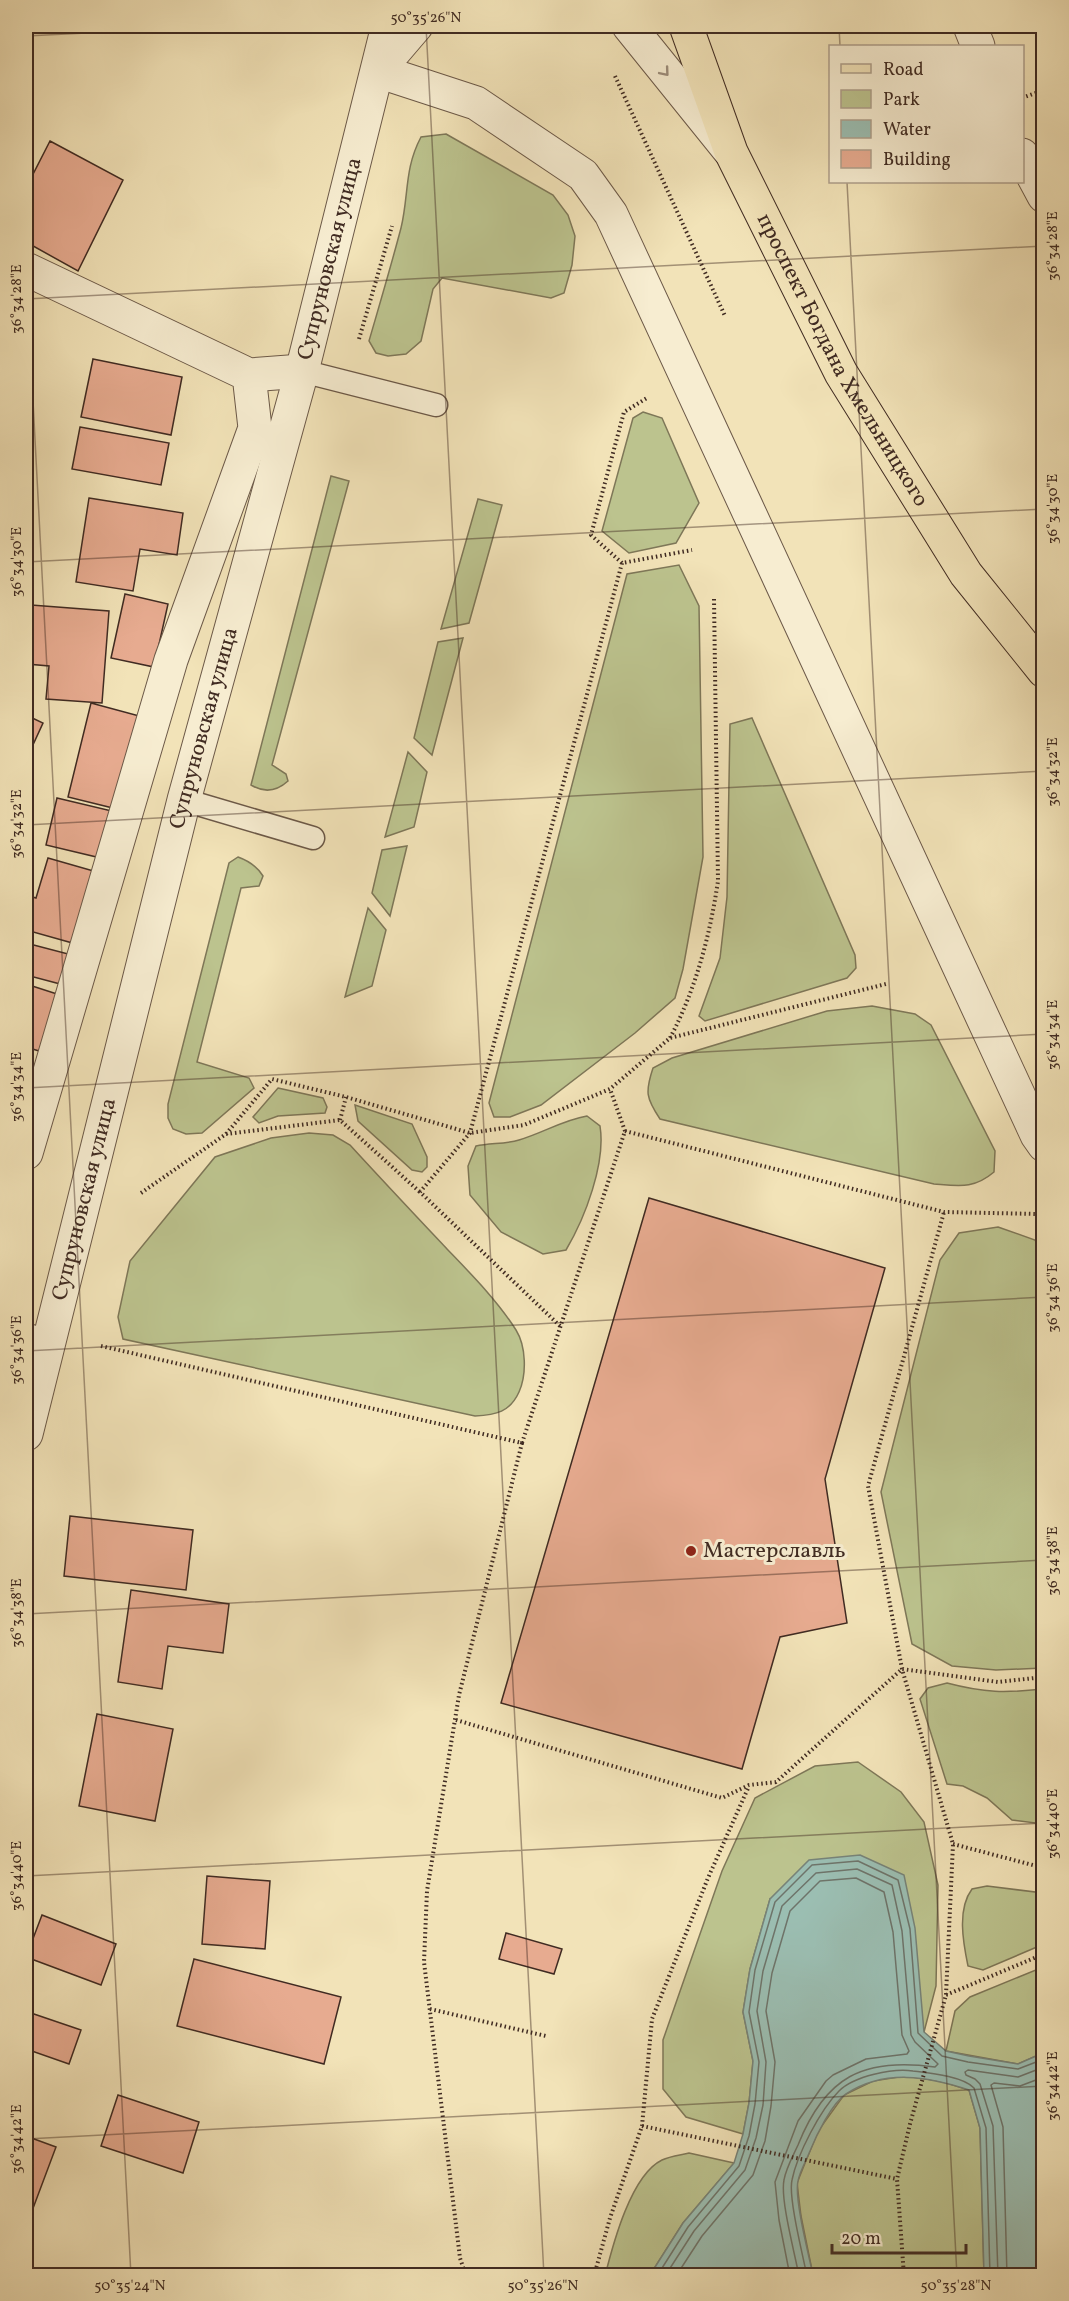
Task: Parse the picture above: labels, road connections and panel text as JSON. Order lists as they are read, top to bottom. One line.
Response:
{"streets":{"main road":["проспект Богдана Хмельницкого"],"street":["Супруновская улица"]},"places":["Мастерславль"],"legend":["Road","Park","Water","Building"],"scale_bar":"20 m","coordinates":["50°35'26\"N","36°34'28\"E","36°34'30\"E","36°34'32\"E","36°34'34\"E","36°34'36\"E","36°34'38\"E","36°34'40\"E","36°34'42\"E","50°35'24\"N","50°35'28\"N"]}
